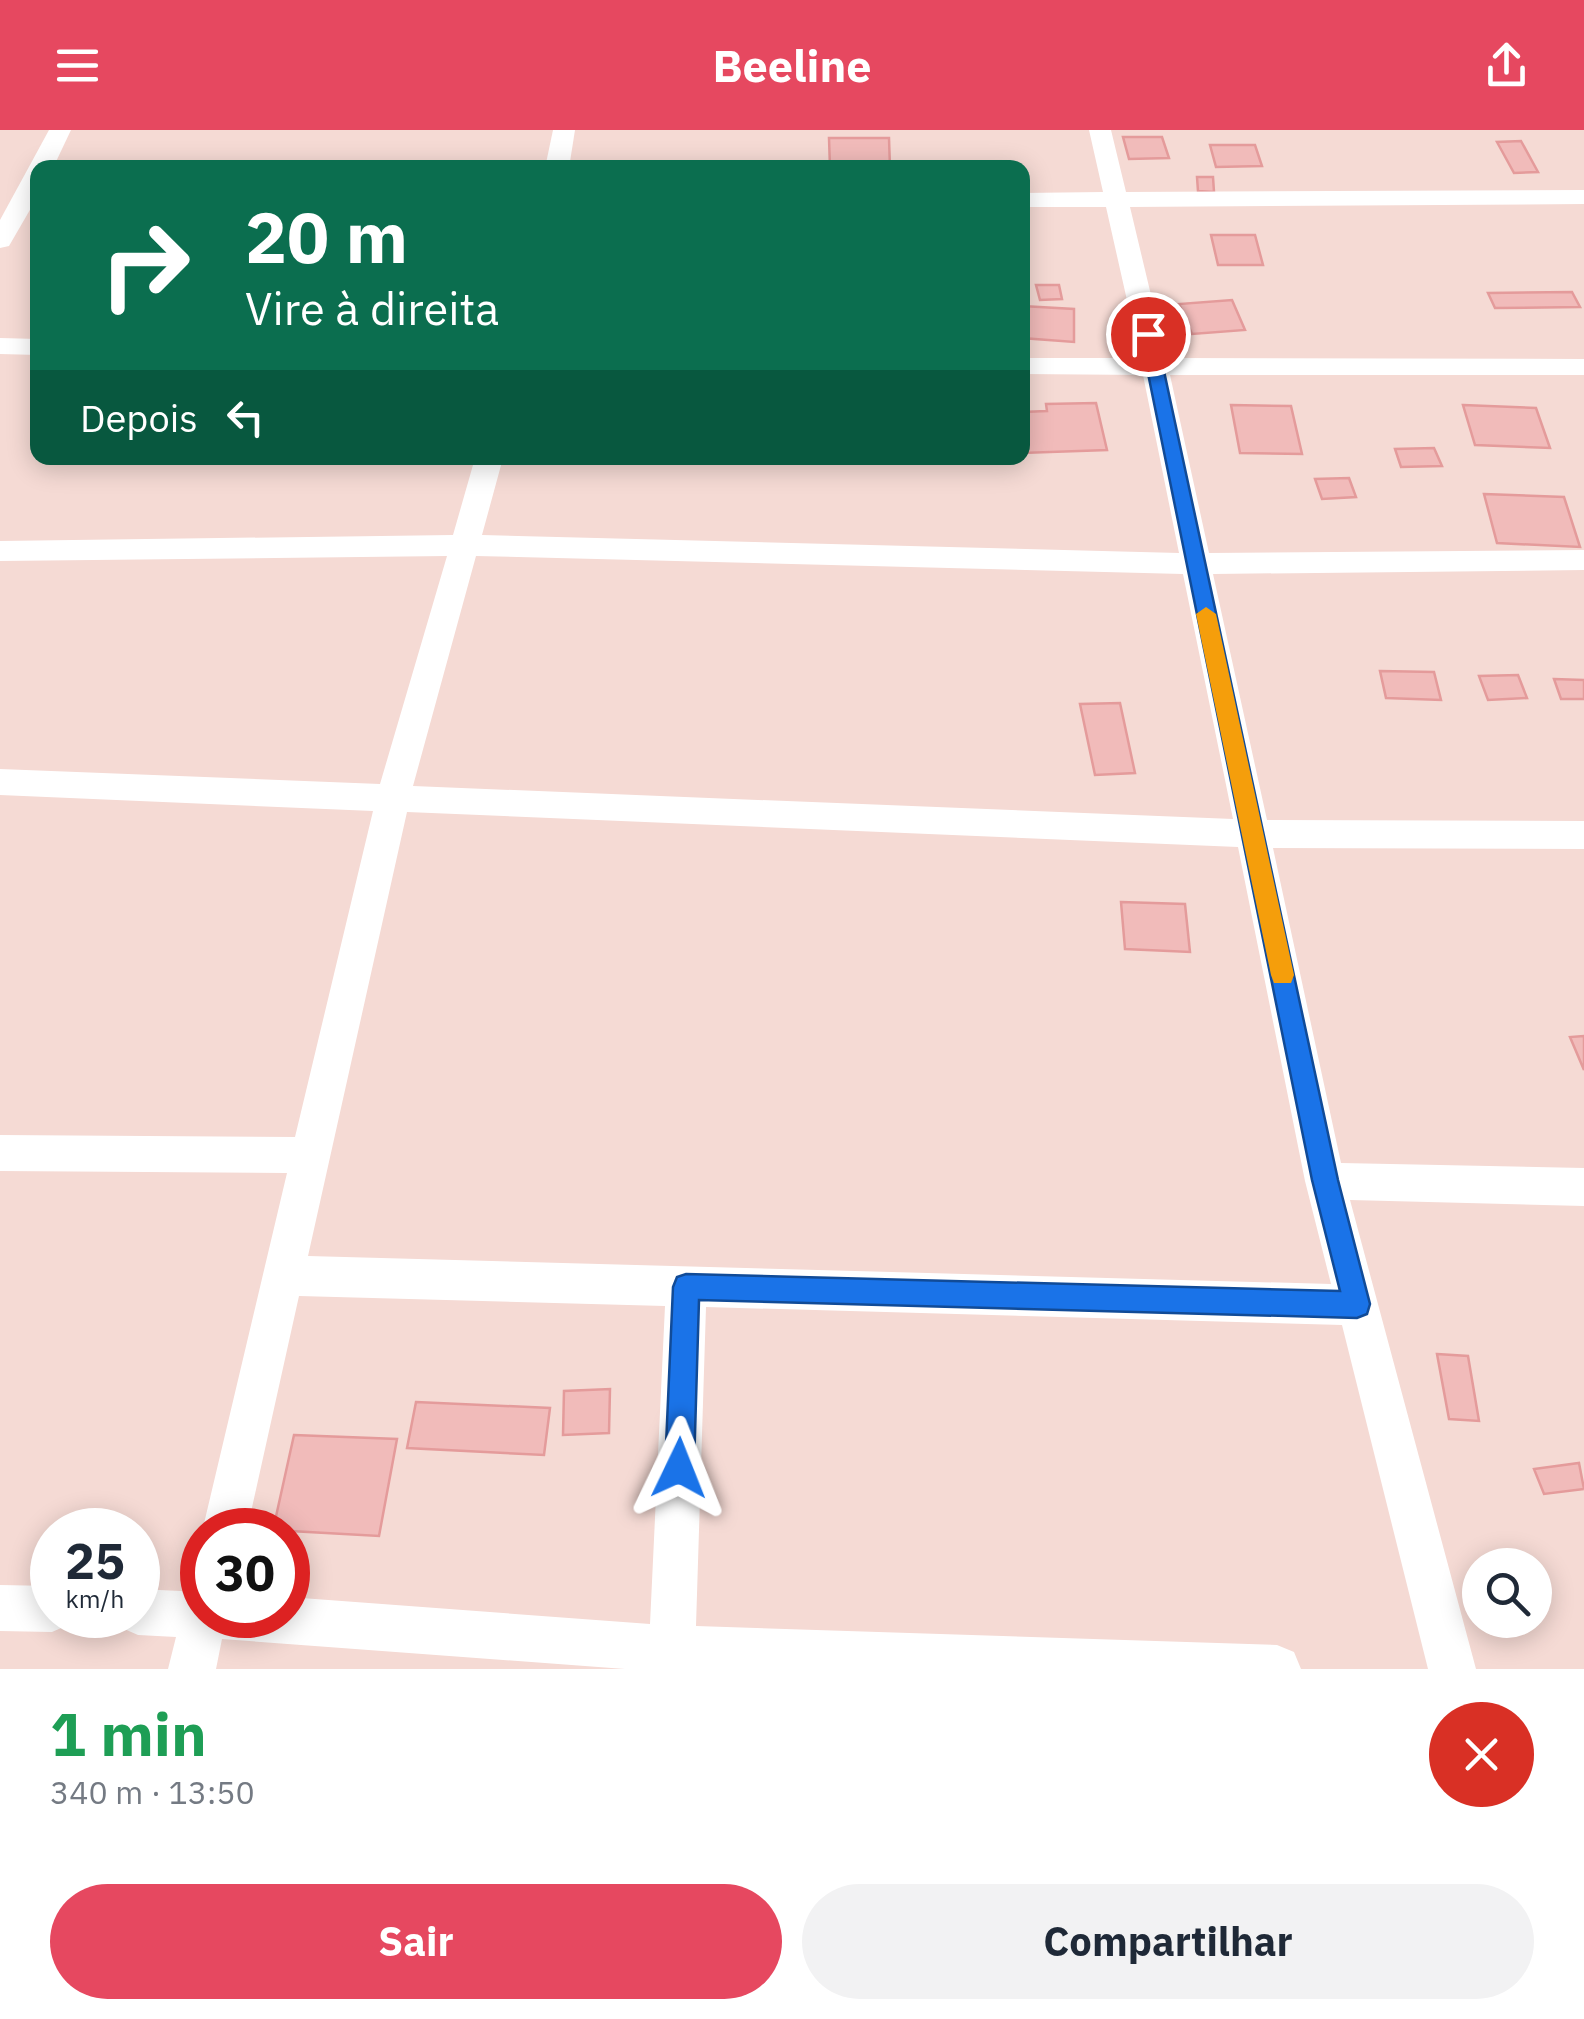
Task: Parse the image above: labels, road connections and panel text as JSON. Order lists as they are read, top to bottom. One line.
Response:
{"page":{"header":"Beeline","turn":["20 m","Vire à direita"],"then":"Depois","speed":"25 km/h","limit":"30","heading":["1 min","340 m · 13:50"],"buttons":["Sair","Compartilhar"]}}
